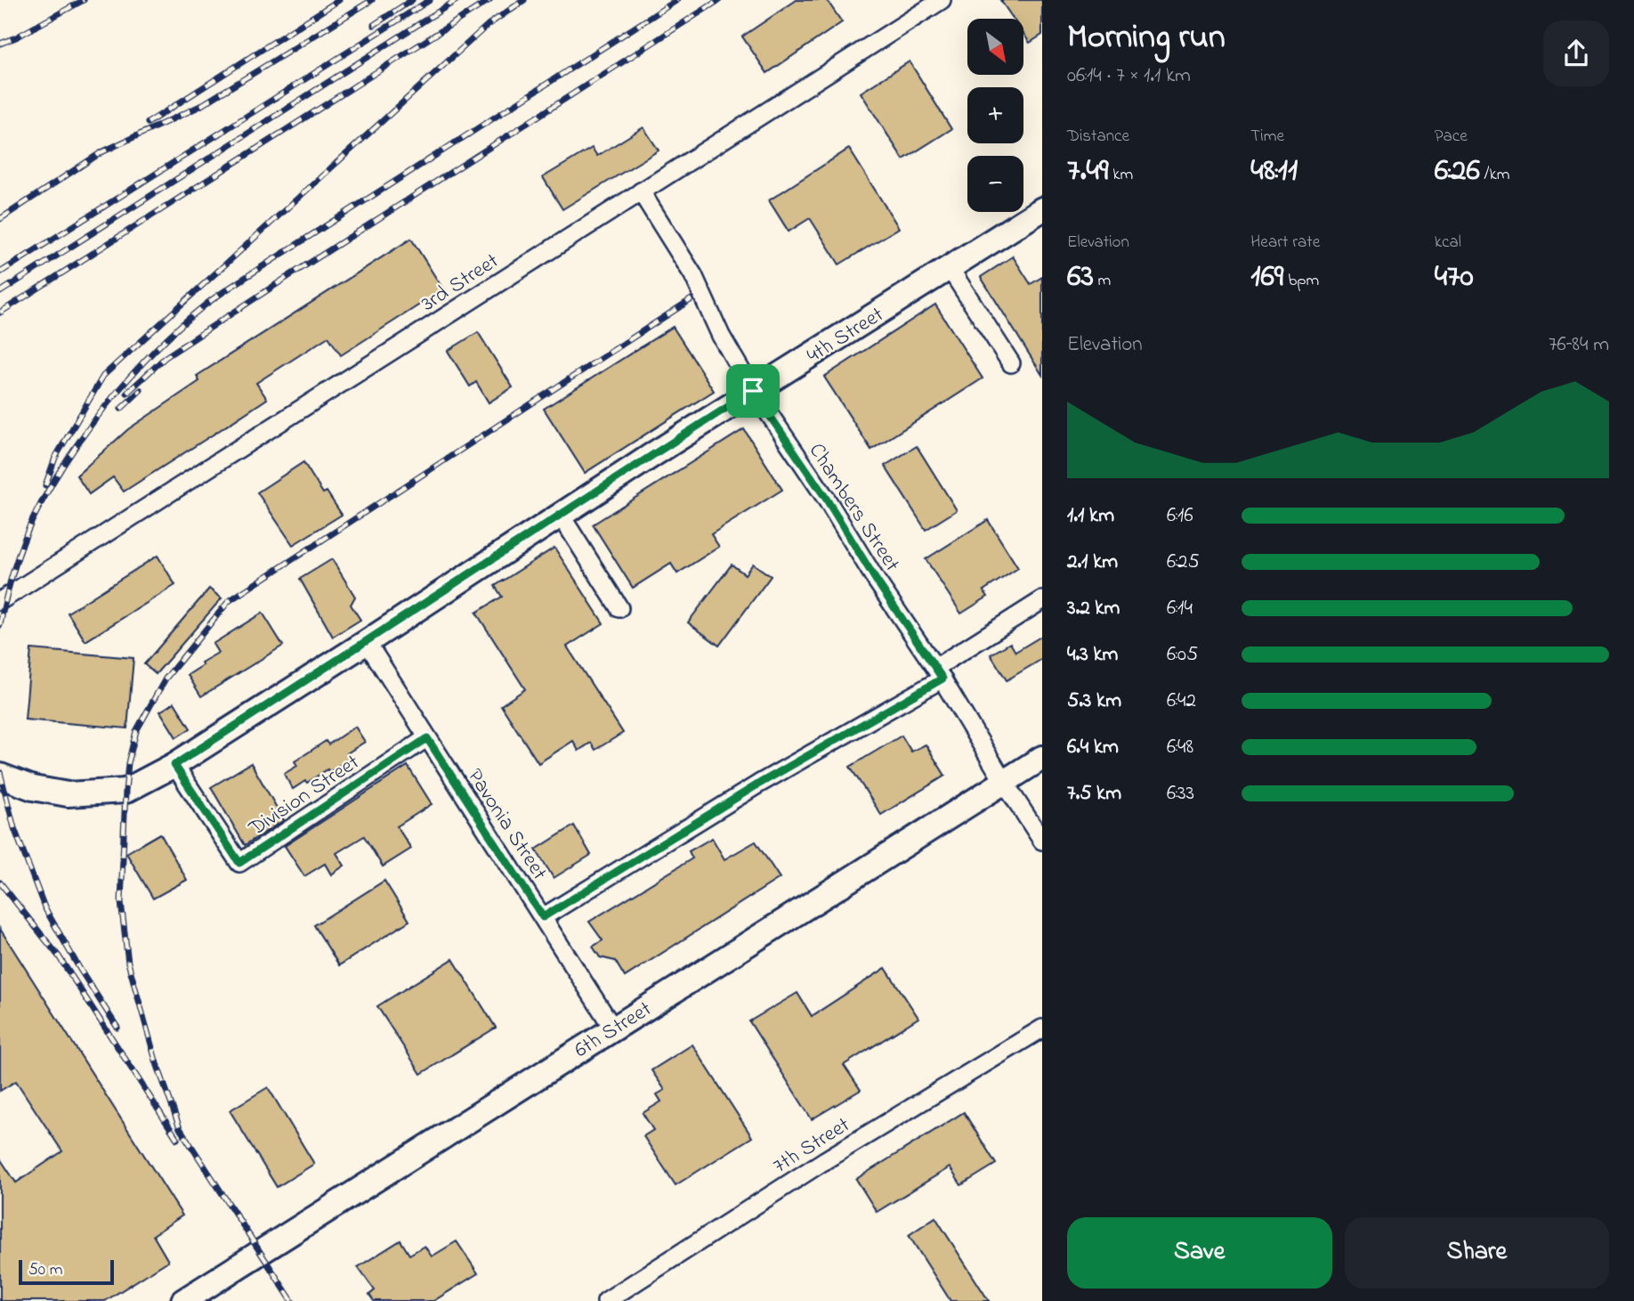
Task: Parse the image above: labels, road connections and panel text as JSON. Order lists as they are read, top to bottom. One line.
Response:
{"streets":{"main road":["4th Street","6th Street"],"street":["3rd Street","Chambers Street","Division Street","Pavonia Street","7th Street"]},"crossings":[["3rd Street","Chambers Street"],["4th Street","Chambers Street"],["4th Street","Division Street"],["4th Street","Pavonia Street"],["Chambers Street","6th Street"],["Division Street","Pavonia Street"],["Pavonia Street","6th Street"]],"scale_bar":"50 m","north":"bottom right","page":{"heading":["Morning run","06:14 · 7 × 1.1 km"],"map_buttons":["+","−"],"stats":[["Distance","7.49 km"],["Time","48:11"],["Pace","6:26 /km"],["Elevation","63 m"],["Heart rate","169 bpm"],["kcal","470"]],"chart":["Elevation","76–84 m"],"list":[{"name":"1.1 km","note":"6:16"},{"name":"2.1 km","note":"6:25"},{"name":"3.2 km","note":"6:14"},{"name":"4.3 km","note":"6:05"},{"name":"5.3 km","note":"6:42"},{"name":"6.4 km","note":"6:48"},{"name":"7.5 km","note":"6:33"}],"buttons":["Save","Share"],"scale":"50 m"}}
